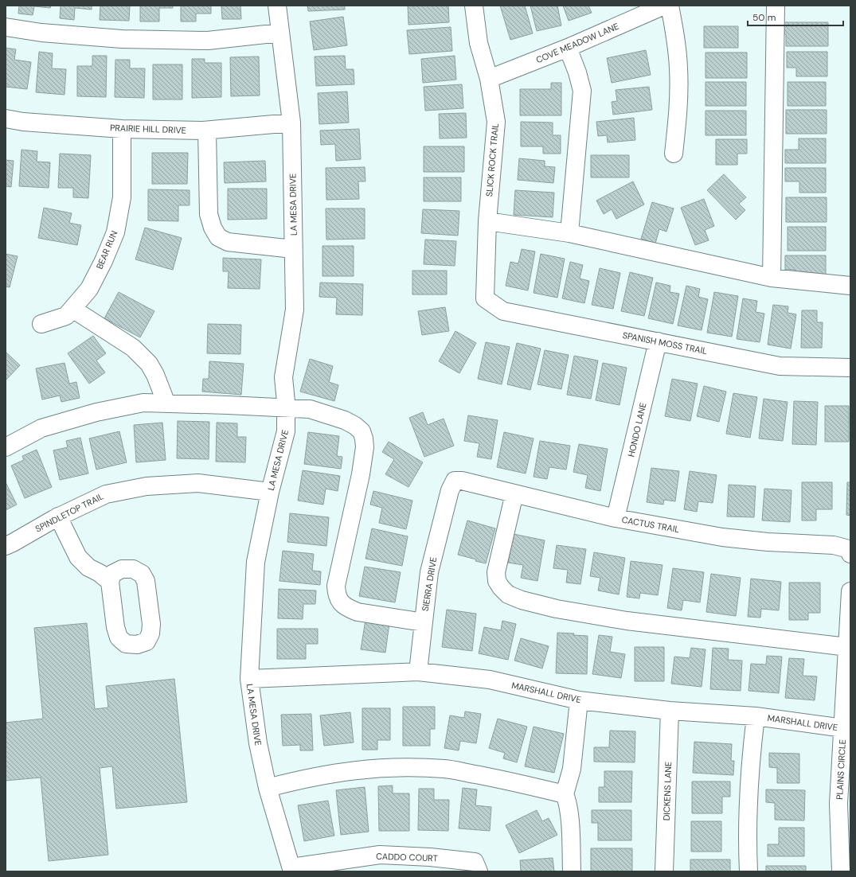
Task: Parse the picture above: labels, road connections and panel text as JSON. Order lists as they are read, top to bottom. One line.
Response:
{"streets":{"street":["COVE MEADOW LANE","PRAIRIE HILL DRIVE","SLICK ROCK TRAIL","LA MESA DRIVE","BEAR RUN","SPANISH MOSS TRAIL","HONDO LANE","SPINDLETOP TRAIL","CACTUS TRAIL","SIERRA DRIVE","MARSHALL DRIVE","PLAINS CIRCLE","DICKENS LANE","CADDO COURT"]},"crossings":[["COVE MEADOW LANE","SLICK ROCK TRAIL"],["PRAIRIE HILL DRIVE","LA MESA DRIVE"],["PRAIRIE HILL DRIVE","BEAR RUN"],["SLICK ROCK TRAIL","SPANISH MOSS TRAIL"],["LA MESA DRIVE","SPINDLETOP TRAIL"],["LA MESA DRIVE","MARSHALL DRIVE"],["LA MESA DRIVE","CADDO COURT"],["SPANISH MOSS TRAIL","HONDO LANE"],["HONDO LANE","CACTUS TRAIL"],["CACTUS TRAIL","SIERRA DRIVE"],["SIERRA DRIVE","MARSHALL DRIVE"],["MARSHALL DRIVE","PLAINS CIRCLE"],["MARSHALL DRIVE","DICKENS LANE"]],"scale_bar":"50 m"}
